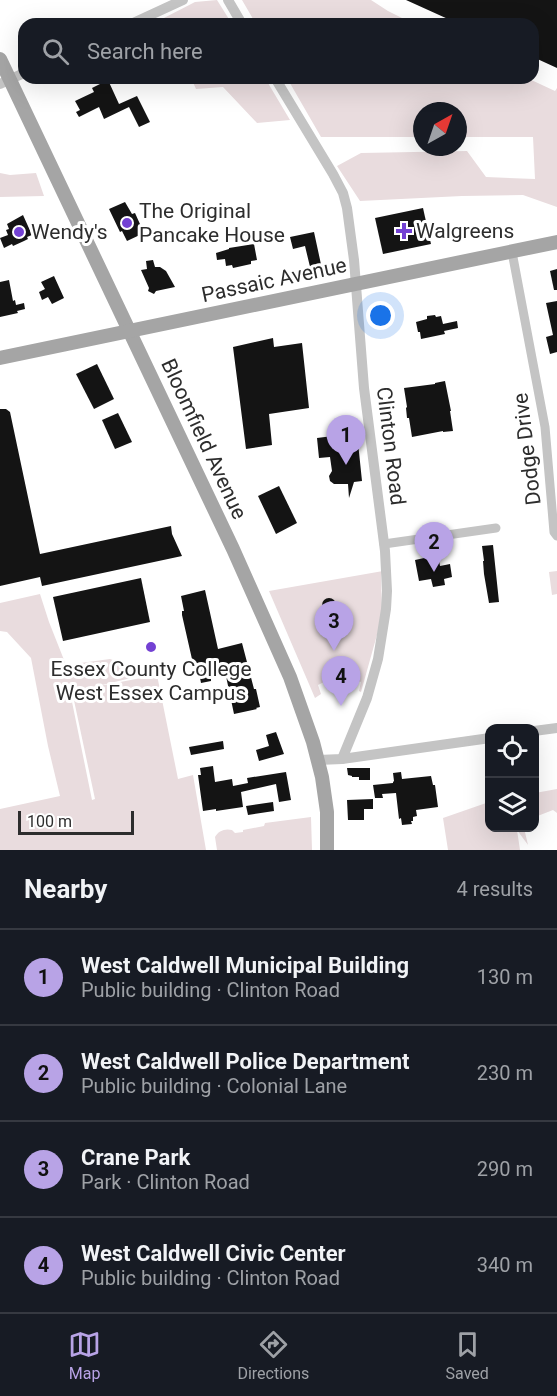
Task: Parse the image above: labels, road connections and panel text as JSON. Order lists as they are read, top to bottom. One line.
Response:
{"streets":{"main road":["Passaic Avenue","Bloomfield Avenue"],"street":["Clinton Road","Dodge Drive"]},"crossings":[["Passaic Avenue","Bloomfield Avenue"],["Passaic Avenue","Clinton Road"],["Passaic Avenue","Dodge Drive"]],"places":{"other":["The Original Pancake House","Wendy's","Essex County College West Essex Campus"],"health":["Walgreens"]},"scale_bar":"100 m","north":"top right","page":{"search":"Search here","pins":["1","2","3","4"],"scale":"100 m","heading":["Nearby","4 results"],"list":[{"mark":"1","name":"West Caldwell Municipal Building","note":"Public building · Clinton Road","value":"130 m"},{"mark":"2","name":"West Caldwell Police Department","note":"Public building · Colonial Lane","value":"230 m"},{"mark":"3","name":"Crane Park","note":"Park · Clinton Road","value":"290 m"},{"mark":"4","name":"West Caldwell Civic Center","note":"Public building · Clinton Road","value":"340 m"}],"nav":["Map","Directions","Saved"]}}
